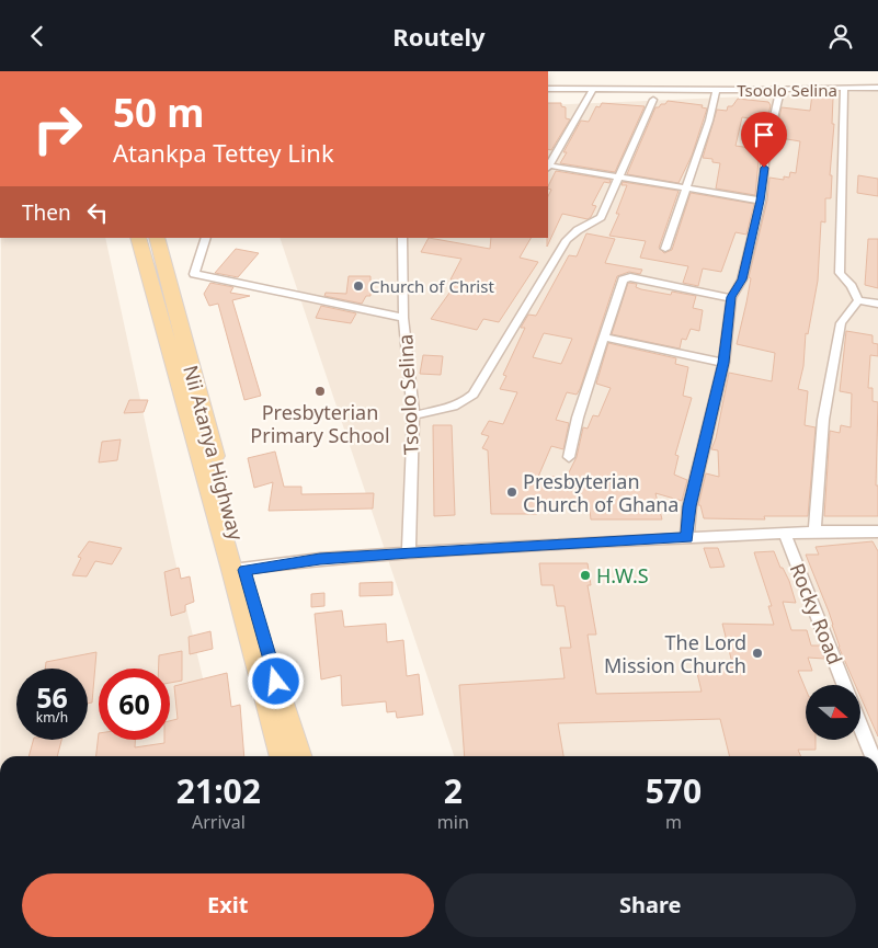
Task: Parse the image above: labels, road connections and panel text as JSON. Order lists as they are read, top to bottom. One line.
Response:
{"streets":{"main road":["Nii Atanya Highway"],"street":["Tsoolo Selina","Rocky Road"]},"places":["Church of Christ","Presbyterian Primary School","Presbyterian Church of Ghana","H.W.S","The Lord Mission Church"],"north":"right","page":{"header":"Routely","turn":["50 m","Atankpa Tettey Link"],"then":"Then","speed":"56 km/h","limit":"60","eta":["21:02","Arrival","2","min","570","m"],"buttons":["Exit","Share"]}}
